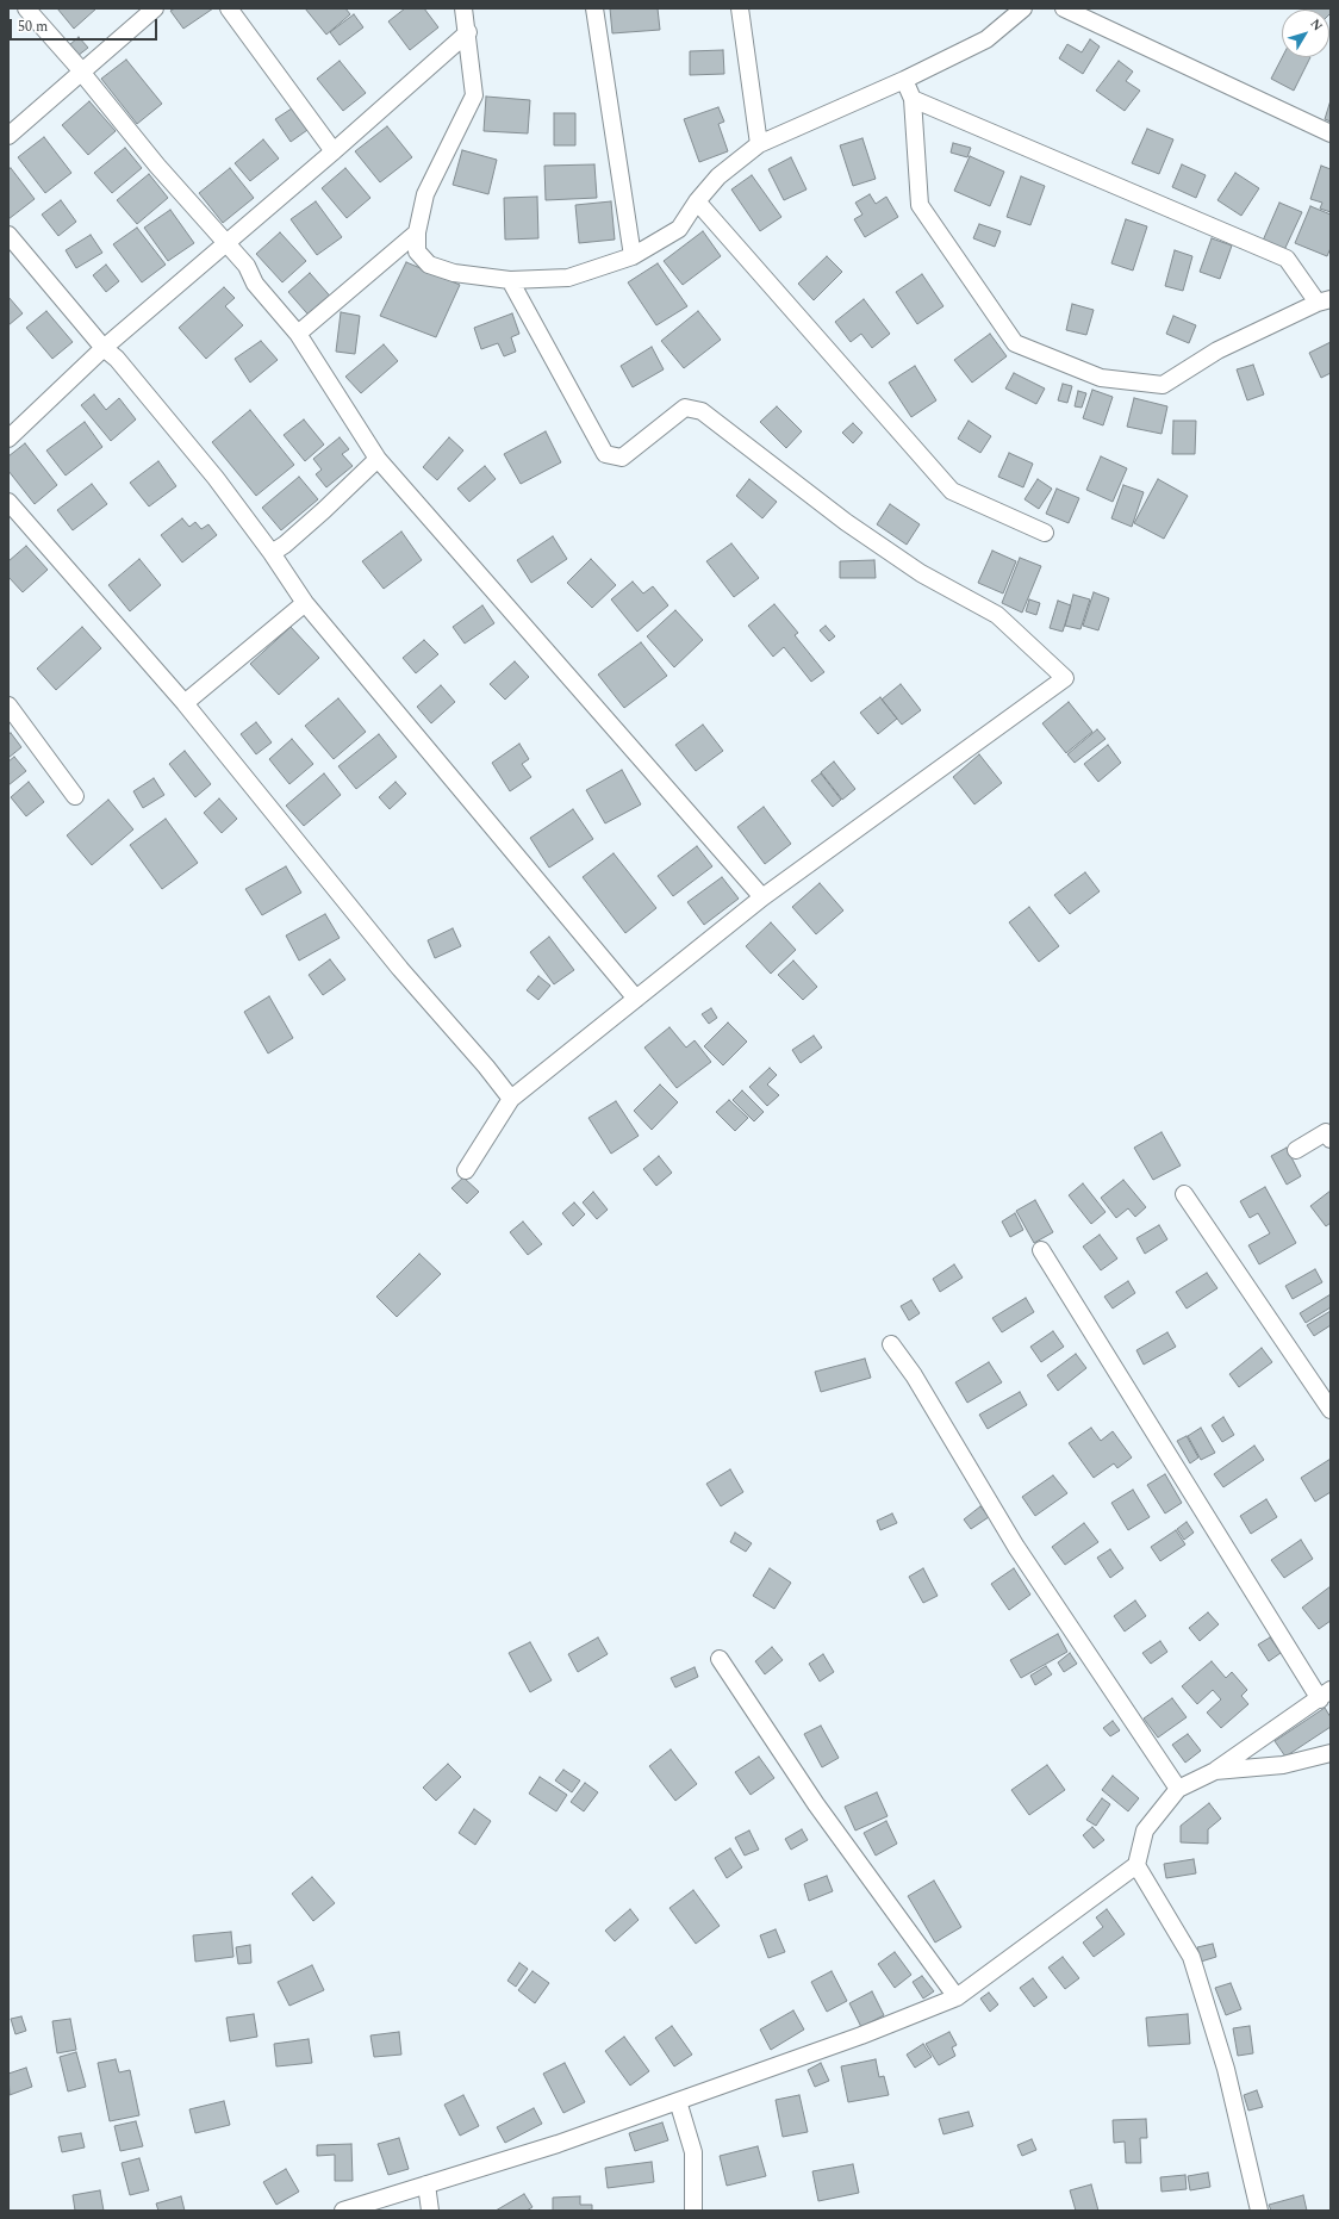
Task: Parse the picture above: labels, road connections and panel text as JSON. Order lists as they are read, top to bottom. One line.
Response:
{"scale_bar":"50 m","north":"top right"}
